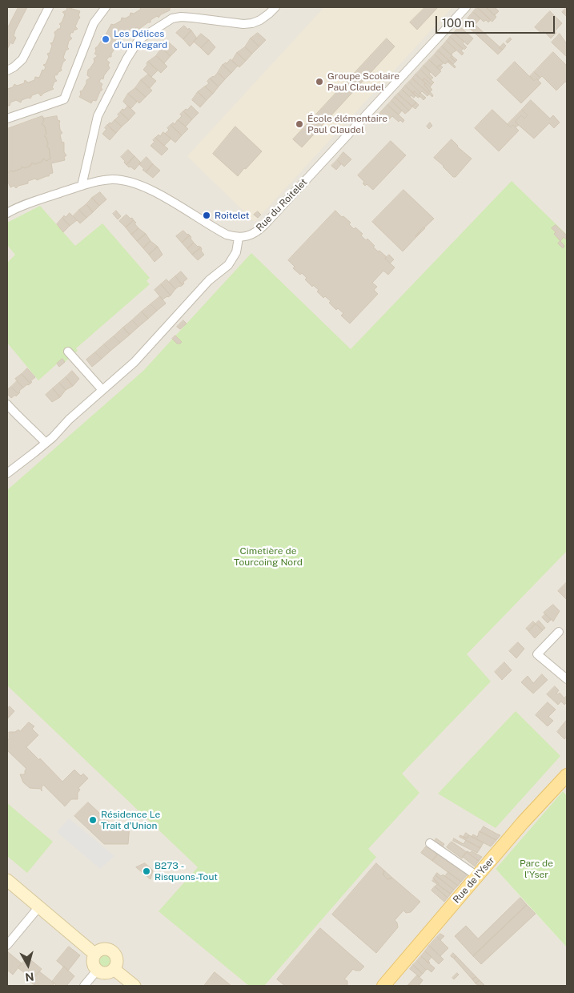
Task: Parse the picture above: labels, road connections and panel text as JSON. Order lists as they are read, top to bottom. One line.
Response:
{"streets":{"main road":["Rue de l'Yser"],"street":["Rue du Roitelet"]},"parks":["Cimetière de Tourcoing Nord","Parc de l'Yser"],"places":["Les Délices d’un Regard","Groupe Scolaire Paul Claudel","École élémentaire Paul Claudel","Roitelet","Résidence Le Trait d’Union","B273 - Risquons-Tout"],"scale_bar":"100 m","north":"bottom"}
